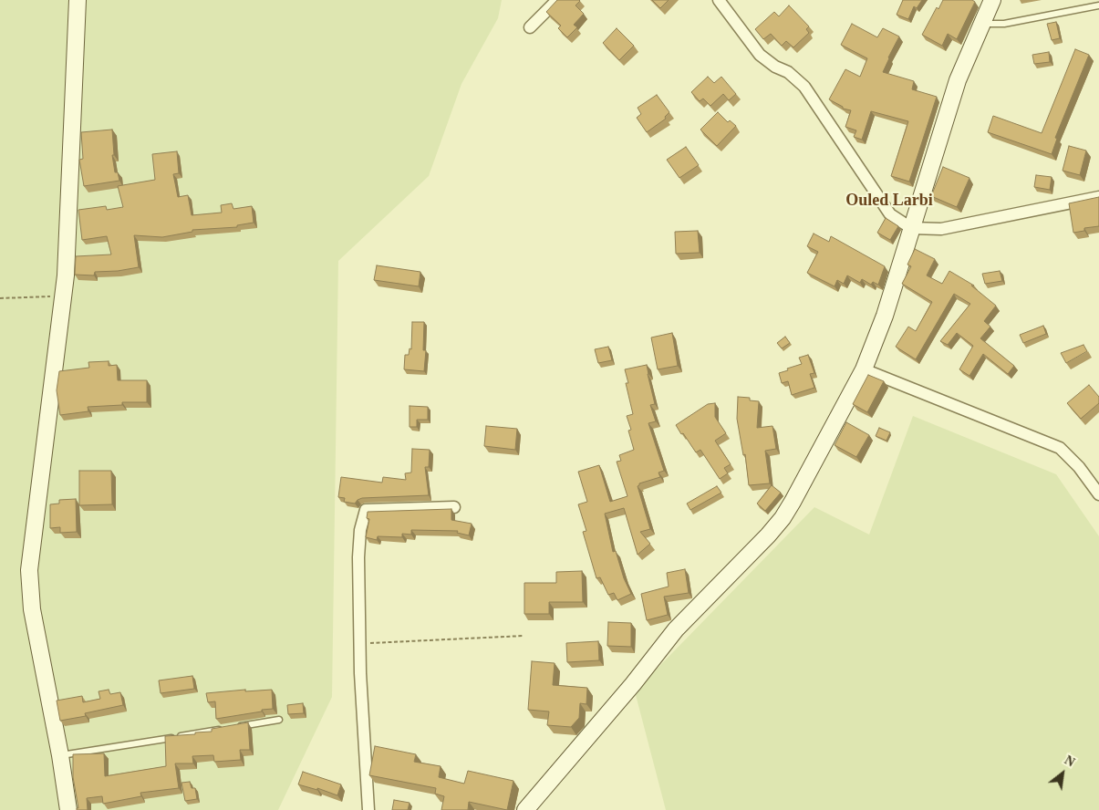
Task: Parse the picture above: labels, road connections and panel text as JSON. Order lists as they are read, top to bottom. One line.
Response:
{"districts":["Ouled Larbi"],"north":"top right"}
